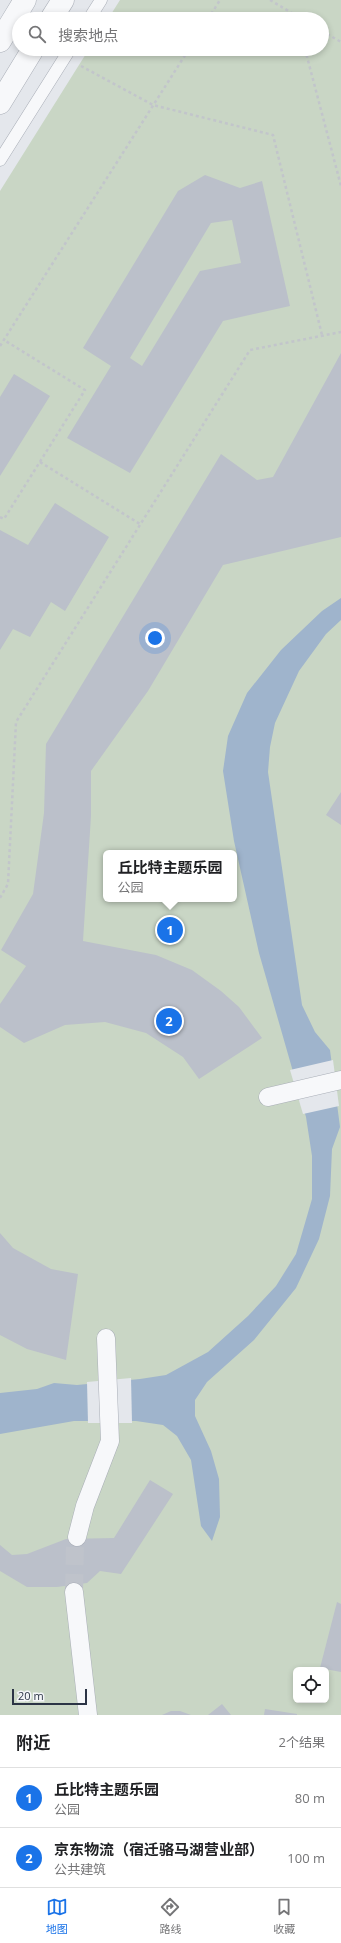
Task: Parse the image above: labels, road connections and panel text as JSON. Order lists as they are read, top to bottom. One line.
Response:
{"scale_bar":"20 m","page":{"search":"搜索地点","popup":["丘比特主题乐园","公园"],"pins":["1","2"],"scale":"20 m","heading":["附近","2个结果"],"list":[{"mark":"1","name":"丘比特主题乐园","note":"公园","value":"80 m"},{"mark":"2","name":"京东物流（宿迁骆马湖营业部）","note":"公共建筑","value":"100 m"}],"nav":["地图","路线","收藏"]}}
